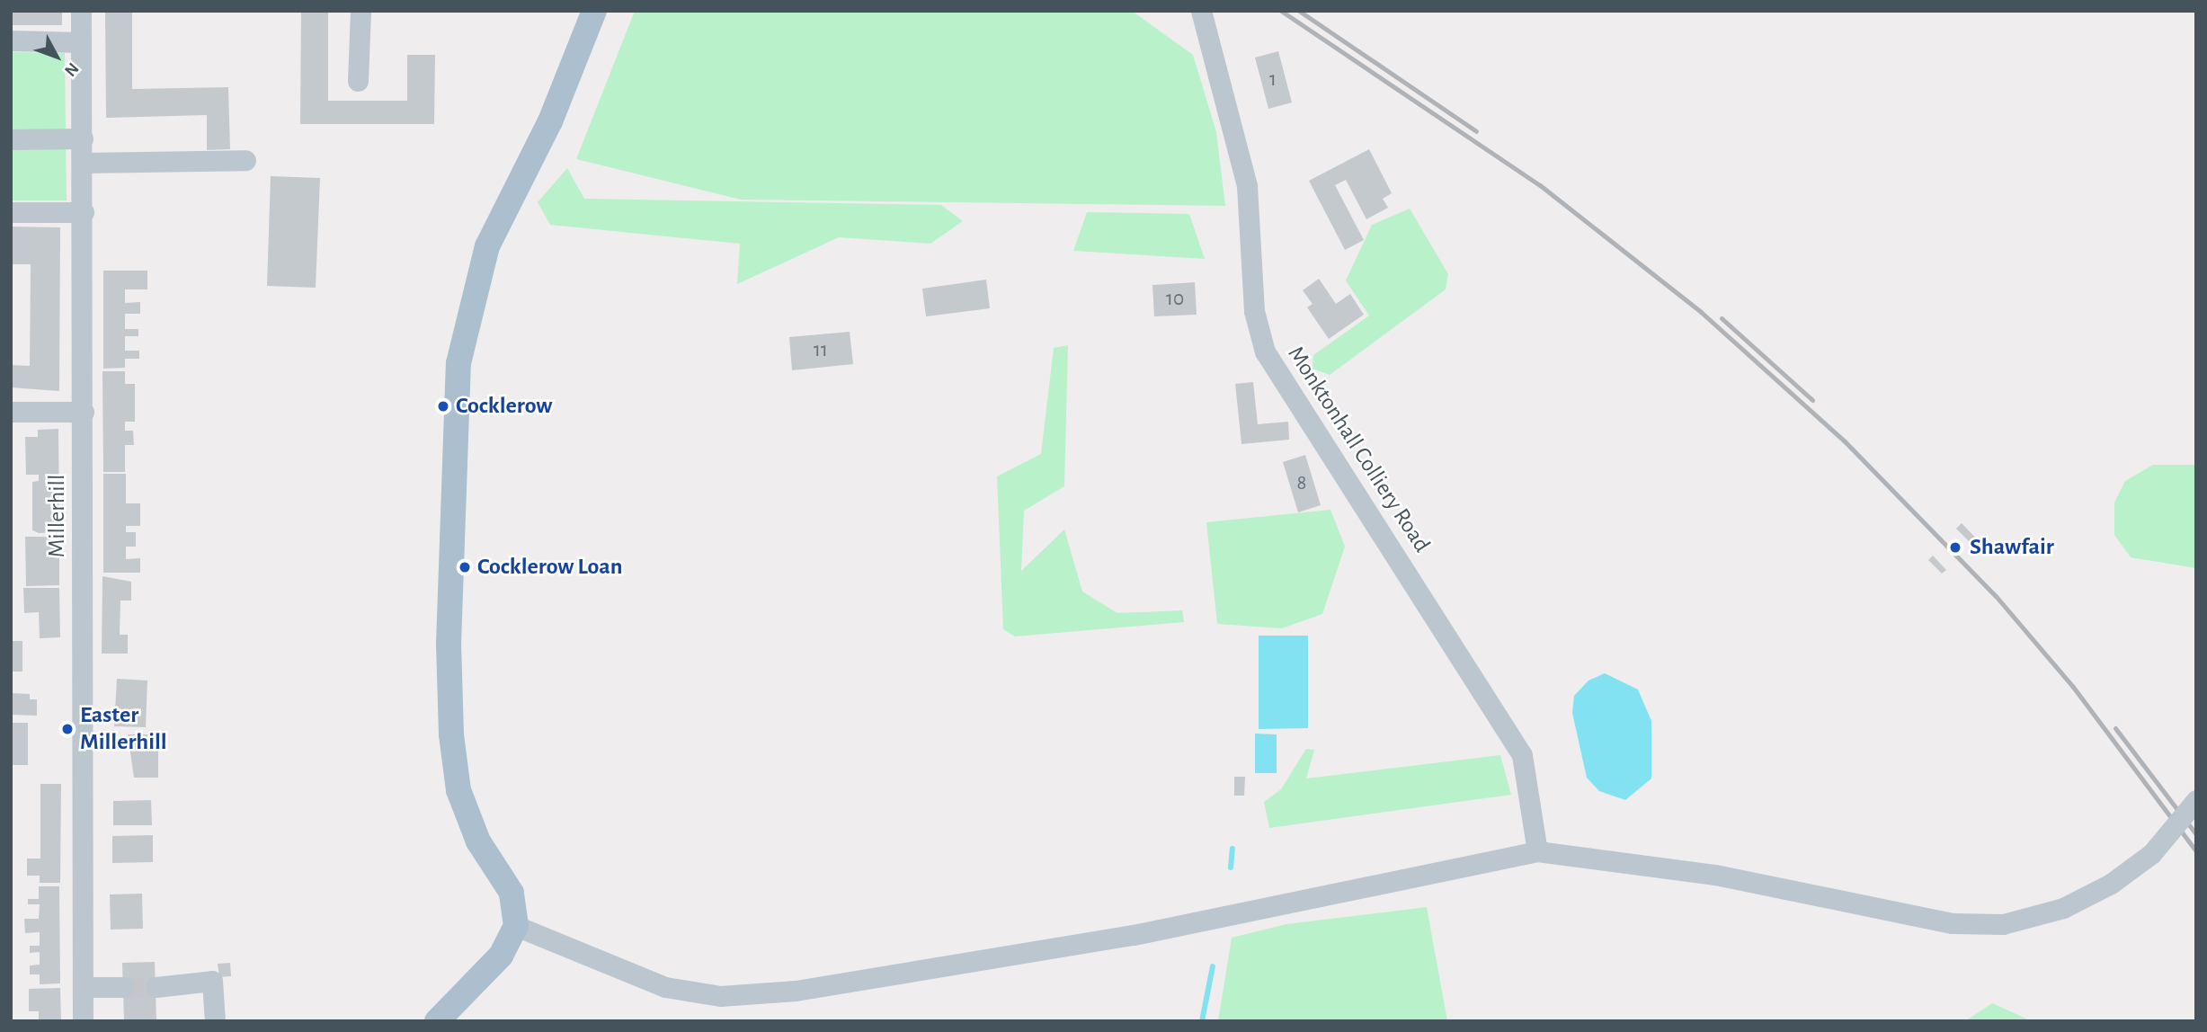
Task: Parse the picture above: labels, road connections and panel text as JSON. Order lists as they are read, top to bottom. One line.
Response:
{"streets":{"street":["Monktonhall Colliery Road","Millerhill"]},"places":["Cocklerow","Shawfair","Cocklerow Loan","Easter Millerhill"],"house_numbers":["1","10","11","8"],"north":"bottom right"}
